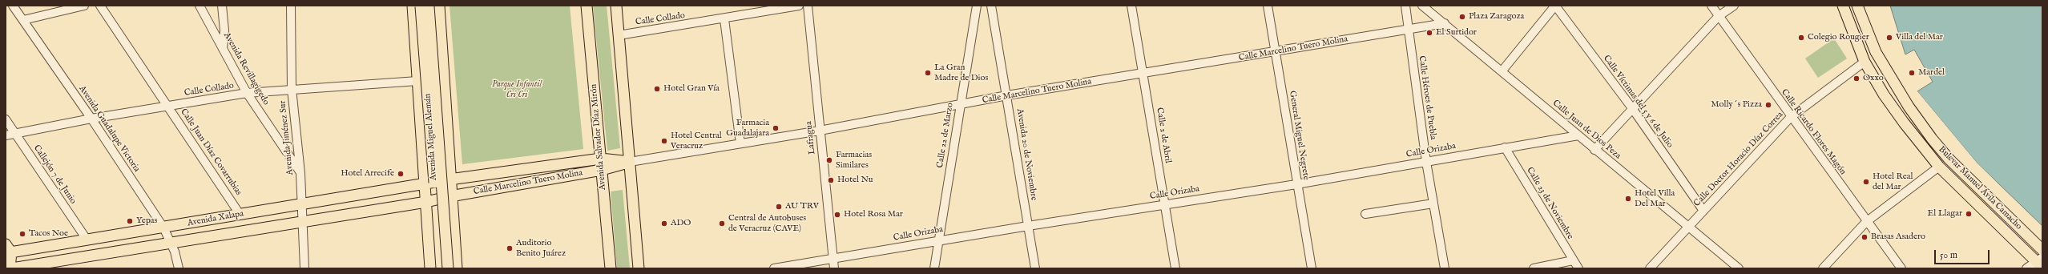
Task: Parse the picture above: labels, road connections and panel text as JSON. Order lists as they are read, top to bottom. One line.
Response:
{"streets":{"main road":["Calle Marcelino Tuero Molina","Avenida Miguel Alemán","Avenida Salvador Díaz Mirón","Bulevar Manuel Ávila Camacho","Avenida Xalapa"],"street":["Calle Collado","Avenida Revillagigedo","Calle Héroes de Puebla","Calle Víctimas del 5 y 6 de Julio","Avenida Guadalupe Victoria","Calle Juan de Dios Peza","Calle Ricardo Flores Magón","Calle 22 de Marzo","Calle 2 de Abril","General Miguel Negrete","Avenida Jiménez Sur","Lafragua","Calle Orizaba","Calle Juan Díaz Covarrubias","Avenida 20 de Noviembre","Calle Doctor Horacio Díaz Correa","Callejón 7 de Junio","Calle 23 de Noviembre"]},"crossings":[["Calle Collado","Avenida Revillagigedo"],["Calle Collado","Avenida Guadalupe Victoria"],["Calle Collado","Avenida Jiménez Sur"],["Calle Collado","Calle Juan Díaz Covarrubias"],["Calle Collado","Callejón 7 de Junio"],["Calle Marcelino Tuero Molina","Calle Héroes de Puebla"],["Calle Marcelino Tuero Molina","Calle Juan de Dios Peza"],["Calle Marcelino Tuero Molina","Calle 22 de Marzo"],["Calle Marcelino Tuero Molina","Calle 2 de Abril"],["Calle Marcelino Tuero Molina","General Miguel Negrete"],["Calle Marcelino Tuero Molina","Avenida Salvador Díaz Mirón"],["Calle Marcelino Tuero Molina","Lafragua"],["Calle Marcelino Tuero Molina","Avenida 20 de Noviembre"],["Calle Marcelino Tuero Molina","Avenida Xalapa"],["Avenida Revillagigedo","Avenida Jiménez Sur"],["Calle Héroes de Puebla","Calle Orizaba"],["Calle Víctimas del 5 y 6 de Julio","Calle Doctor Horacio Díaz Correa"],["Avenida Guadalupe Victoria","Avenida Xalapa"],["Calle Juan de Dios Peza","Calle Orizaba"],["Calle Juan de Dios Peza","Calle Doctor Horacio Díaz Correa"],["Calle Ricardo Flores Magón","Calle Doctor Horacio Díaz Correa"],["Calle 22 de Marzo","Calle Orizaba"],["Calle 2 de Abril","Calle Orizaba"],["General Miguel Negrete","Calle Orizaba"],["Avenida Jiménez Sur","Avenida Xalapa"],["Lafragua","Calle Orizaba"],["Calle Orizaba","Avenida 20 de Noviembre"],["Calle Orizaba","Calle 23 de Noviembre"],["Calle Juan Díaz Covarrubias","Avenida Xalapa"],["Calle Doctor Horacio Díaz Correa","Bulevar Manuel Ávila Camacho"],["Callejón 7 de Junio","Avenida Xalapa"]],"parks":["Parque Infantil Cri Cri"],"places":["Plaza Zaragoza","El Surtidor","Colegio Rougier","Villa del Mar","La Gran Madre de Dios","Mardel","Oxxo","Hotel Gran Vía","Molly´s Pizza","Farmacia Guadalajara","Hotel Central Veracruz","Farmacias Similares","Hotel Arrecife","Hotel Nu","Hotel Real del Mar","Hotel Villa Del Mar","AU TRV","El Llagar","Hotel Rosa Mar","Yepas","ADO","Central de Autobuses de Veracruz (CAVE)","Tacos Noe","Brasas Asadero","Auditorio Benito Juárez"],"scale_bar":"50 m"}
